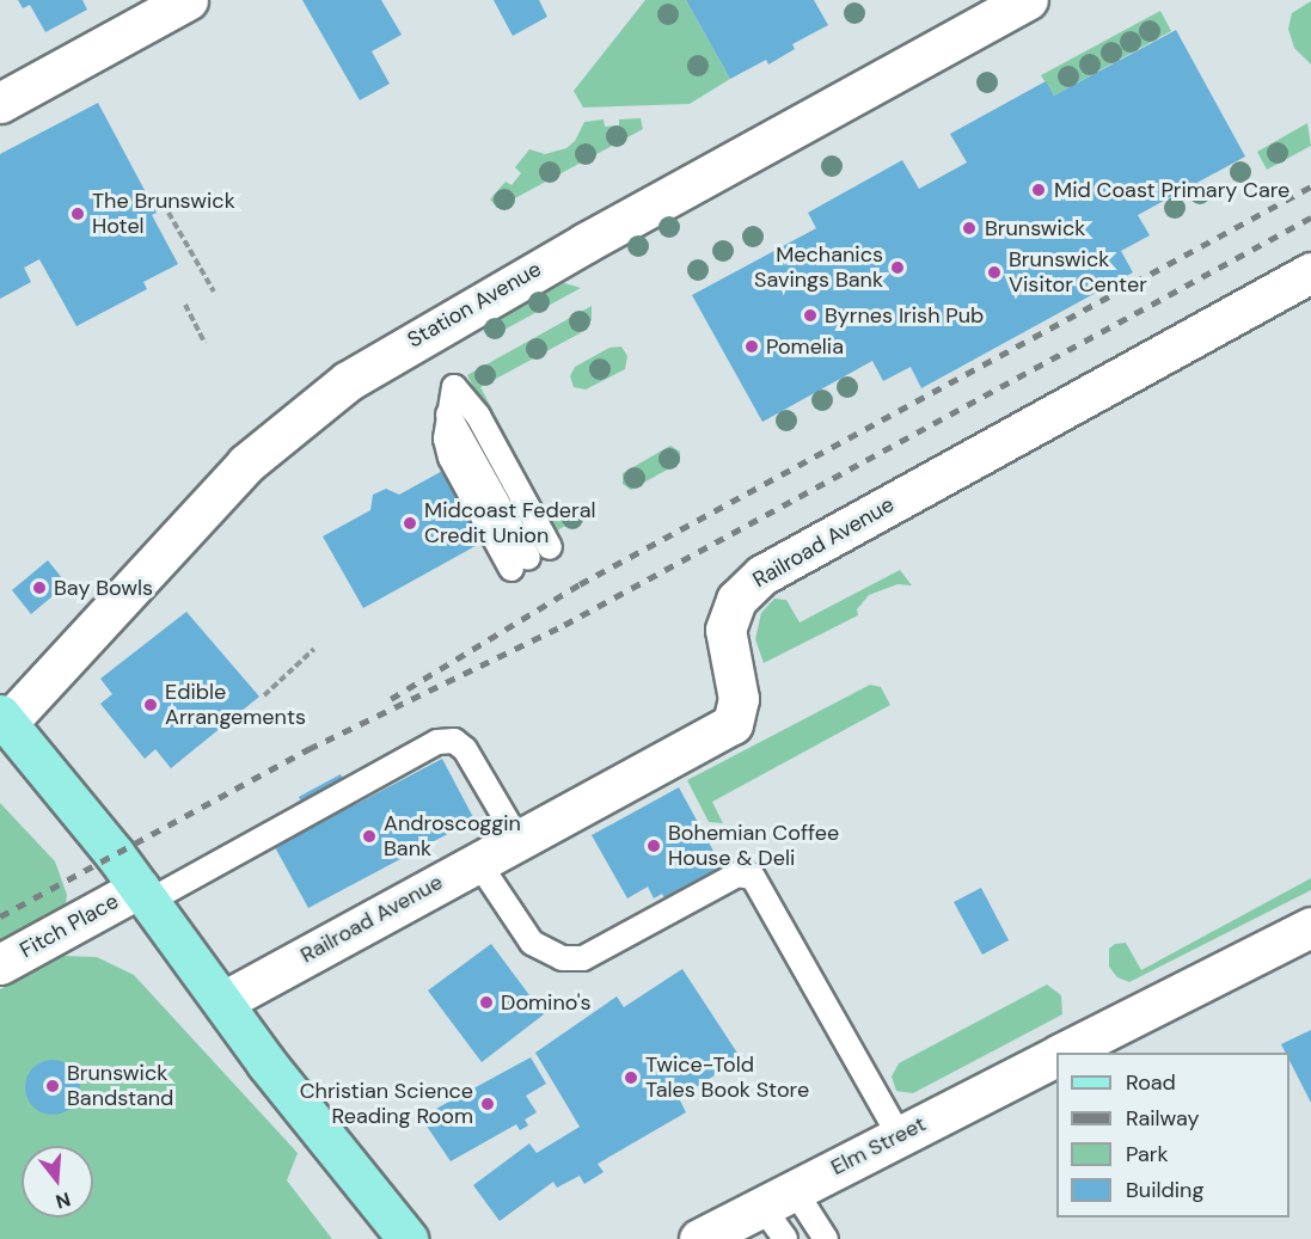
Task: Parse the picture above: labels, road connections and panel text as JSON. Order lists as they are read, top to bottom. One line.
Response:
{"streets":{"street":["Station Avenue","Railroad Avenue","Fitch Place","Elm Street"]},"places":["Mid Coast Primary Care","The Brunswick Hotel","Brunswick","Mechanics Savings Bank","Brunswick Visitor Center","Byrnes Irish Pub","Pomelia","Midcoast Federal Credit Union","Bay Bowls","Edible Arrangements","Androscoggin Bank","Bohemian Coffee House & Deli","Domino's","Twice-Told Tales Book Store","Brunswick Bandstand","Christian Science Reading Room"],"legend":["Road","Railway","Park","Building"],"north":"bottom"}
